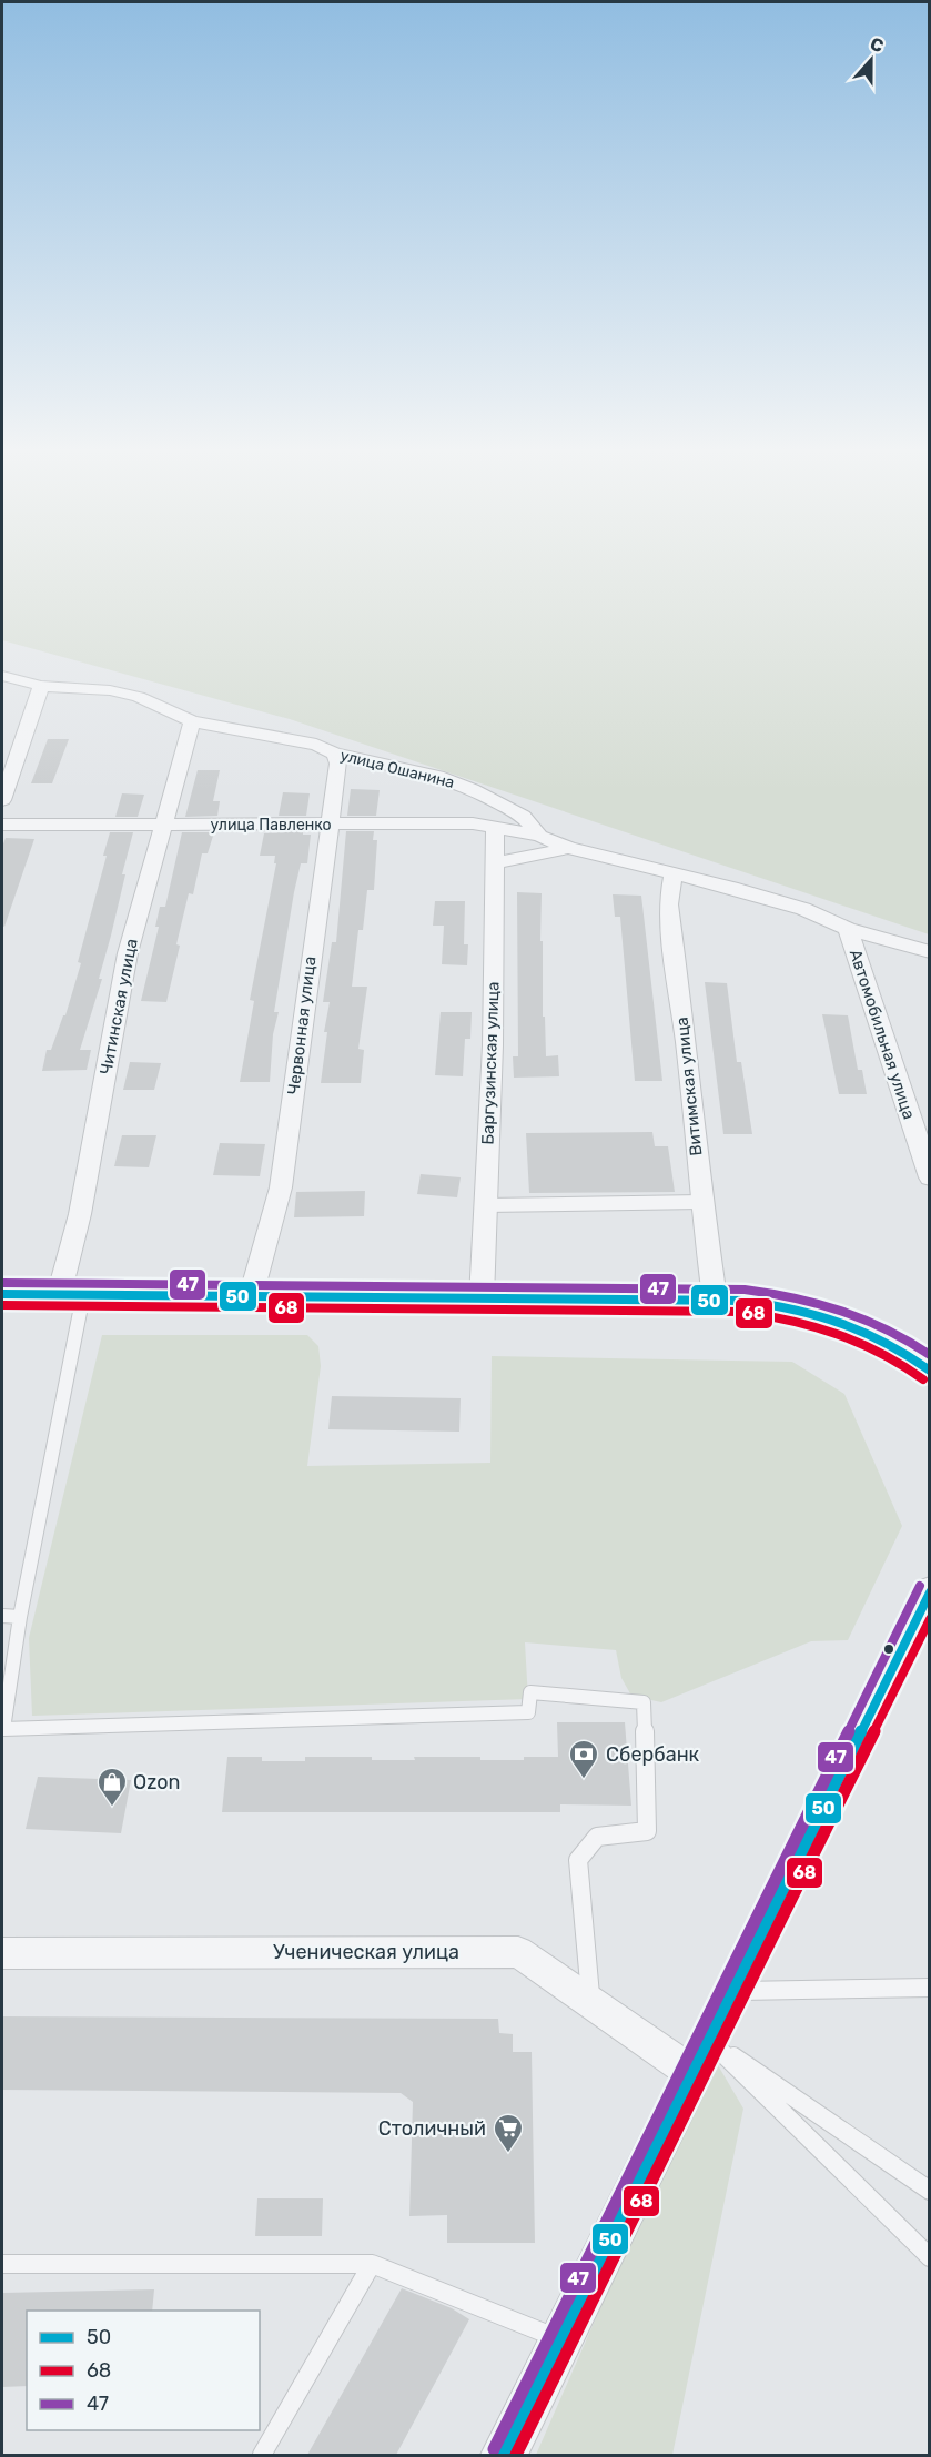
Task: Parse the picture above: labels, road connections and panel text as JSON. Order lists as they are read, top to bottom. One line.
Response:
{"streets":{"street":["улица Ошанина","улица Павленко","Читинская улица","Червонная улица","Автомобильная улица","Баргузинская улица","Витимская улица","Ученическая улица"]},"crossings":[["улица Ошанина","улица Павленко"],["улица Ошанина","Читинская улица"],["улица Ошанина","Червонная улица"],["улица Ошанина","Автомобильная улица"],["улица Ошанина","Витимская улица"],["улица Павленко","Читинская улица"],["улица Павленко","Червонная улица"],["улица Павленко","Баргузинская улица"]],"places":{"bank":["Сбербанк"],"shop":["Ozon"],"supermarket":["Столичный"]},"lines":["transit line 47","transit line 50","transit line 68"],"legend":["50","68","47"],"north":"top"}
